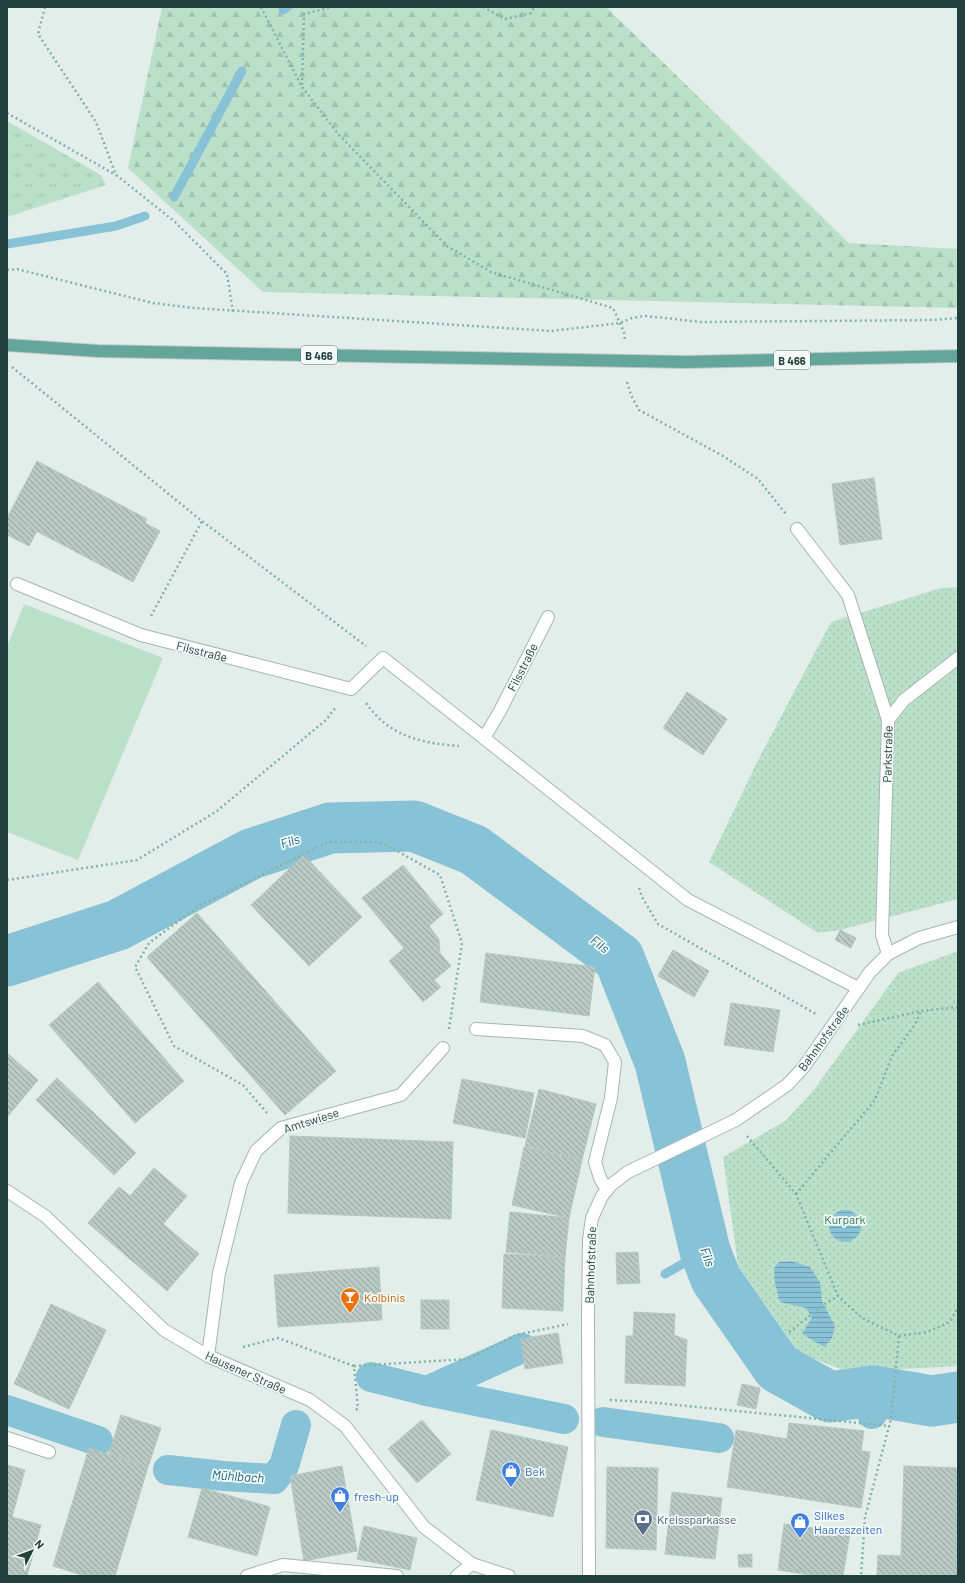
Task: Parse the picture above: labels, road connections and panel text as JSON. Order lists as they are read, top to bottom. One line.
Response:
{"streets":{"main road":["B 466"],"street":["Filsstraße","Parkstraße","Bahnhofstraße","Amtswiese","Hausener Straße"]},"crossings":[["Parkstraße","Bahnhofstraße"],["Amtswiese","Hausener Straße"]],"water":["Fils","Mühlbach"],"parks":["Kurpark"],"places":{"bar":["Kolbinis"],"shop":["Bek","fresh-up","Silkes Haareszeiten"],"bank":["Kreissparkasse"]},"north":"top right"}
